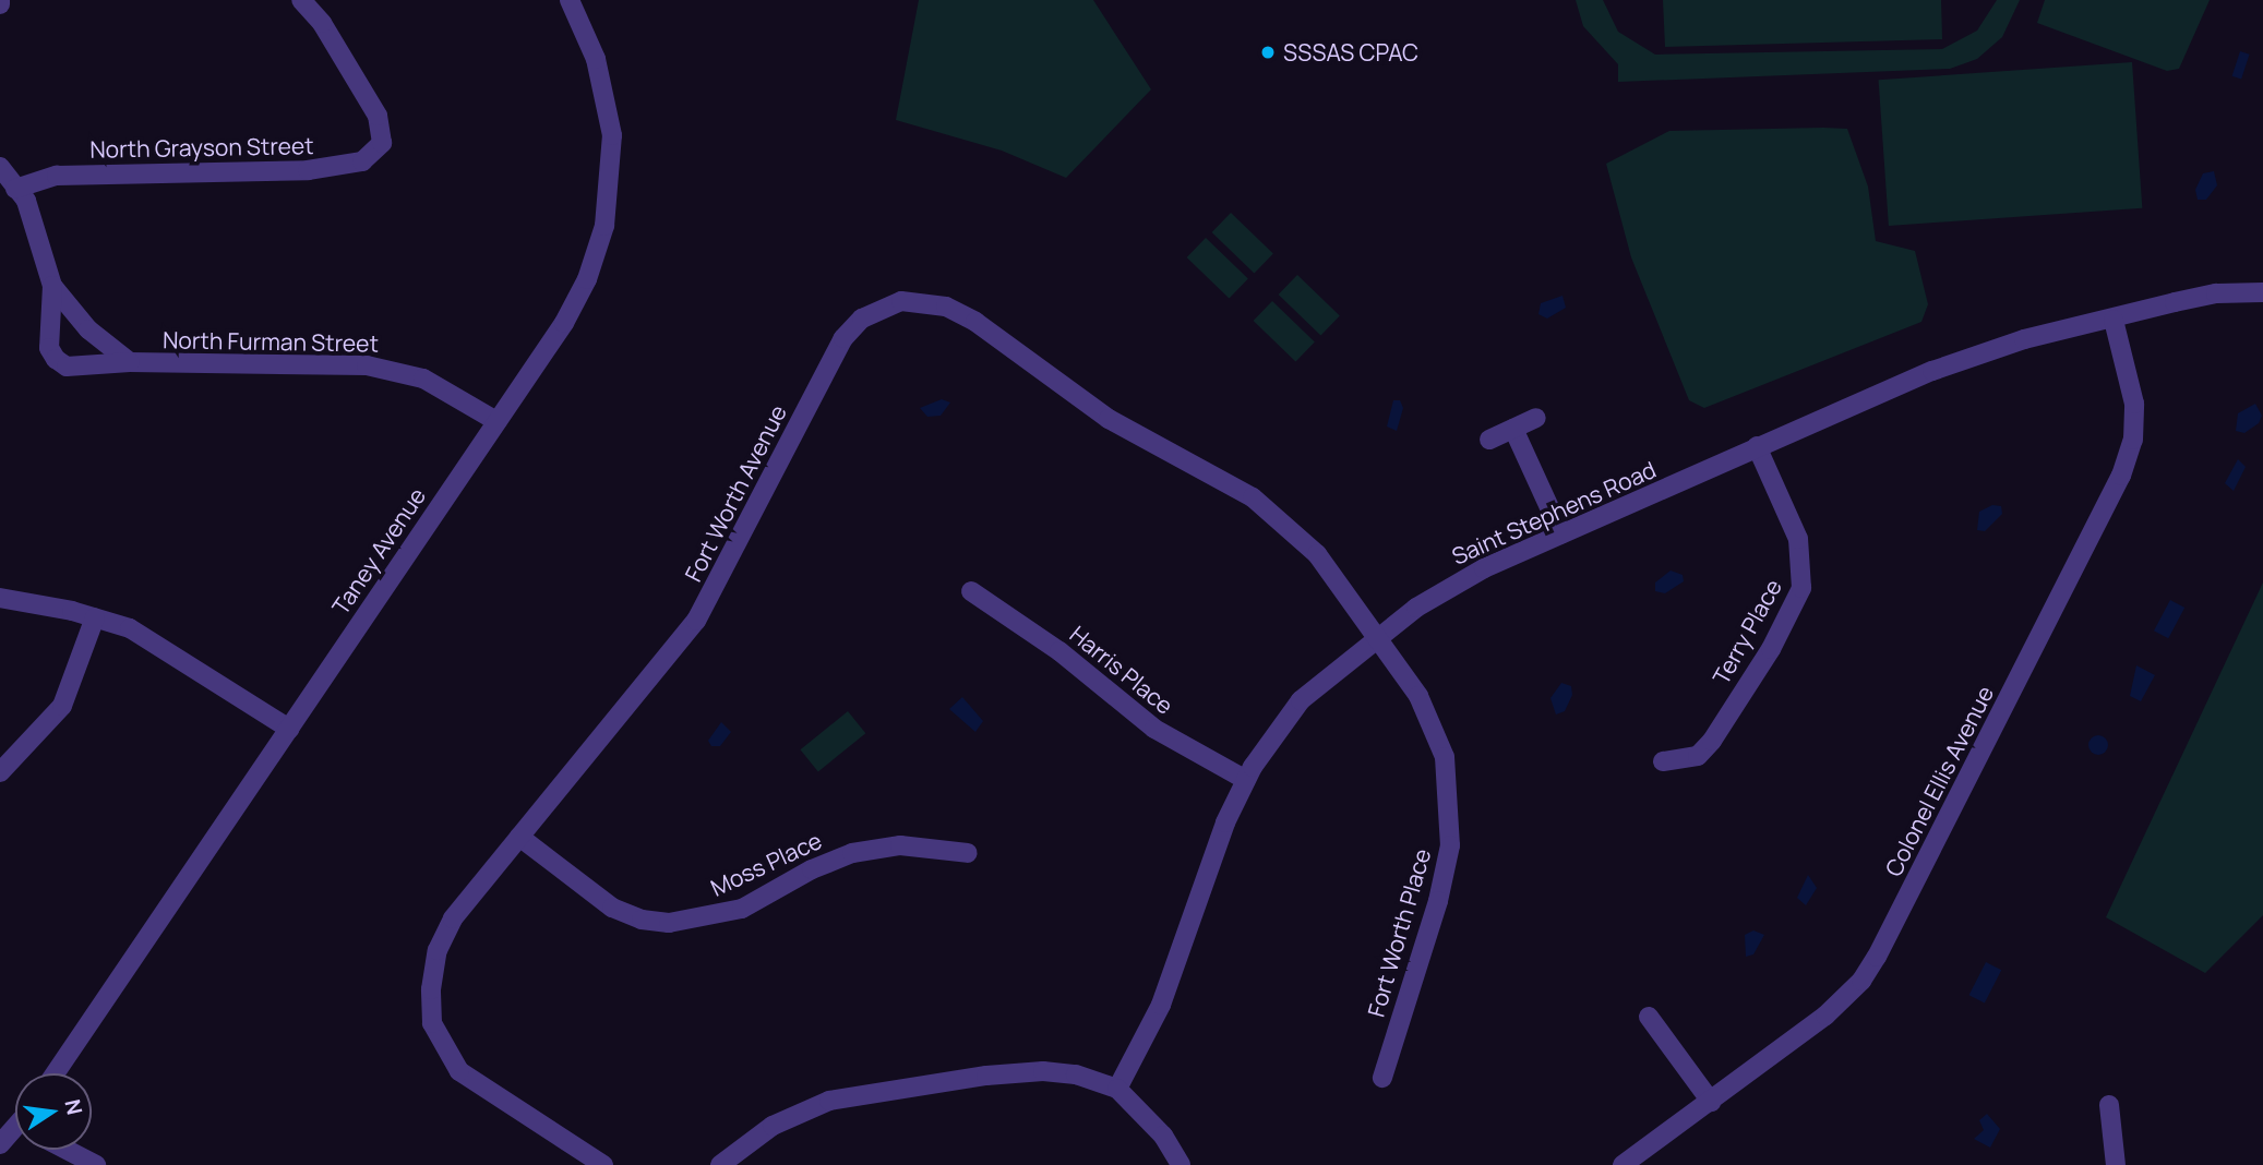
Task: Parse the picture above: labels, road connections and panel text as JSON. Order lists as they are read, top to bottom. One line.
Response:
{"streets":{"street":["North Grayson Street","North Furman Street","Fort Worth Avenue","Saint Stephens Road","Taney Avenue","Terry Place","Harris Place","Colonel Ellis Avenue","Moss Place","Fort Worth Place"]},"crossings":[["North Furman Street","Taney Avenue"],["Fort Worth Avenue","Saint Stephens Road"],["Fort Worth Avenue","Moss Place"],["Fort Worth Avenue","Fort Worth Place"],["Saint Stephens Road","Terry Place"],["Saint Stephens Road","Harris Place"],["Saint Stephens Road","Colonel Ellis Avenue"],["Saint Stephens Road","Fort Worth Place"]],"places":["SSSAS CPAC"],"north":"right"}
